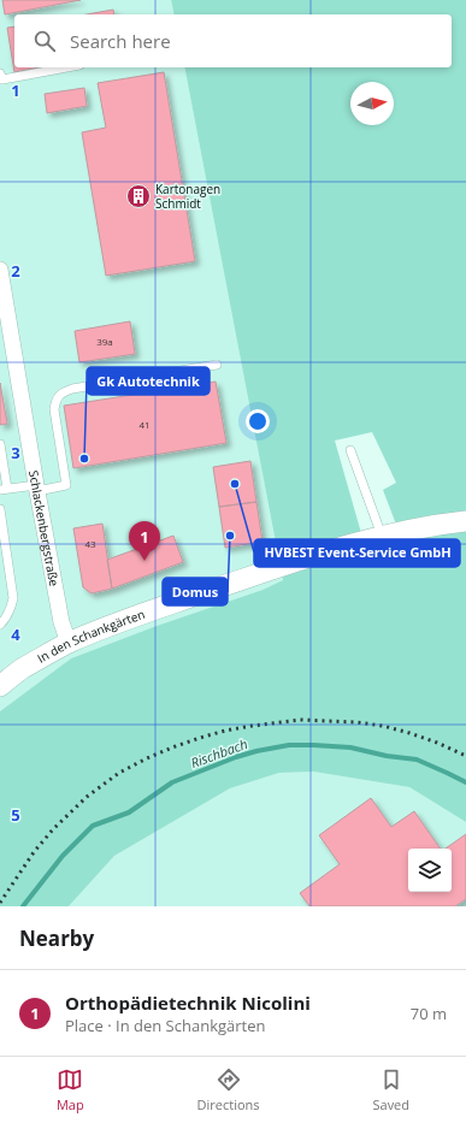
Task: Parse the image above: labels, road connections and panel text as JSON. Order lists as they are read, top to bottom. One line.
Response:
{"streets":{"street":["Schlackenbergstraße","In den Schankgärten"]},"crossings":[["Schlackenbergstraße","In den Schankgärten"]],"water":["Rischbach"],"places":{"building":["Kartonagen Schmidt"],"other":["Gk Autotechnik","HVBEST Event-Service GmbH","Domus"]},"house_numbers":["39a","41","43"],"north":"right","page":{"search":"Search here","pins":"1","heading":"Nearby","list":[{"mark":"1","name":"Orthopädietechnik Nicolini","note":"Place · In den Schankgärten","value":"70 m"}],"nav":["Map","Directions","Saved"]},"grid":{"rows":["1","2","3","4","5"]}}
